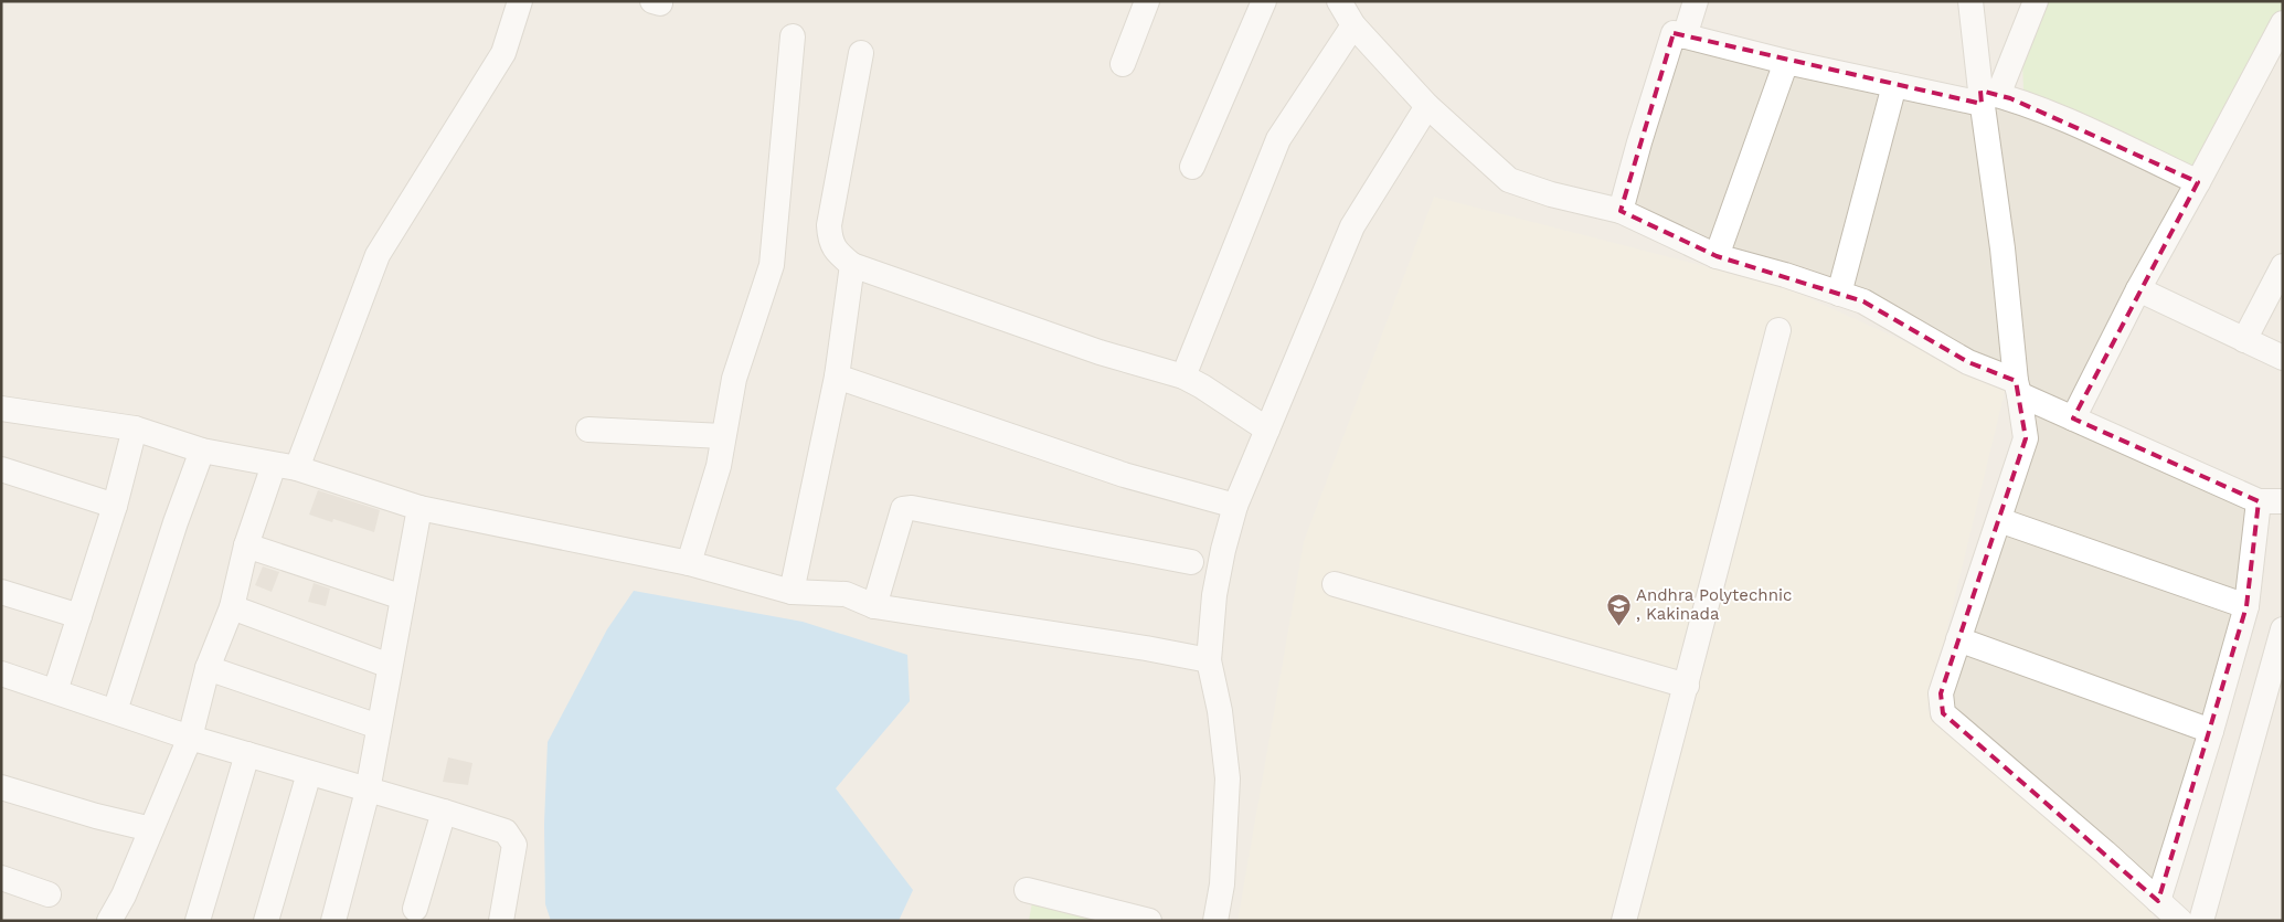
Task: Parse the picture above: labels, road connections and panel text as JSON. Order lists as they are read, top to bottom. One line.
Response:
{"places":{"school or university":["Andhra Polytechnic , Kakinada"]}}
